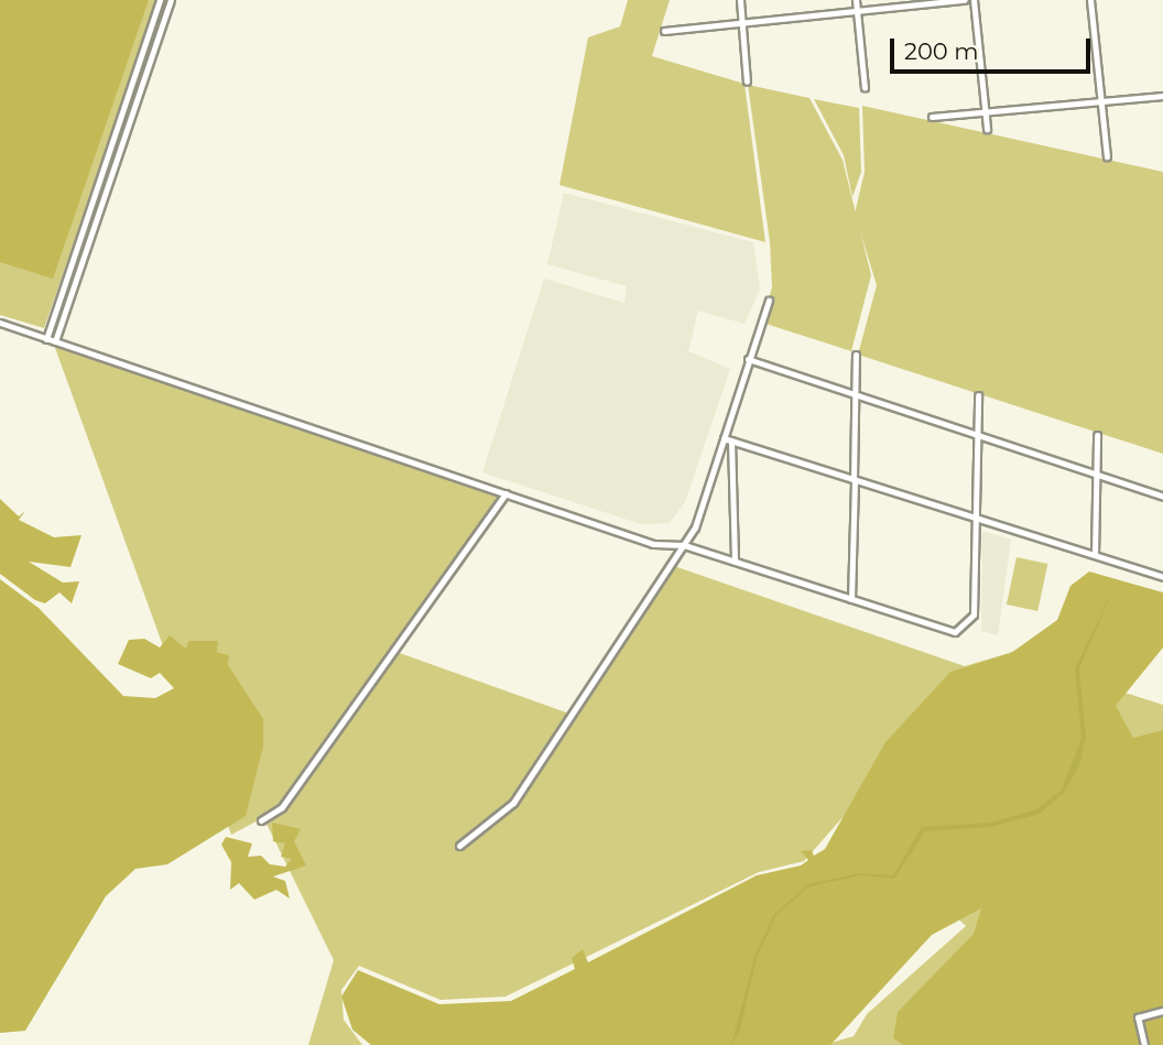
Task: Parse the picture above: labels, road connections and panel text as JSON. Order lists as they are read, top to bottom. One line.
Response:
{"scale_bar":"200 m"}
